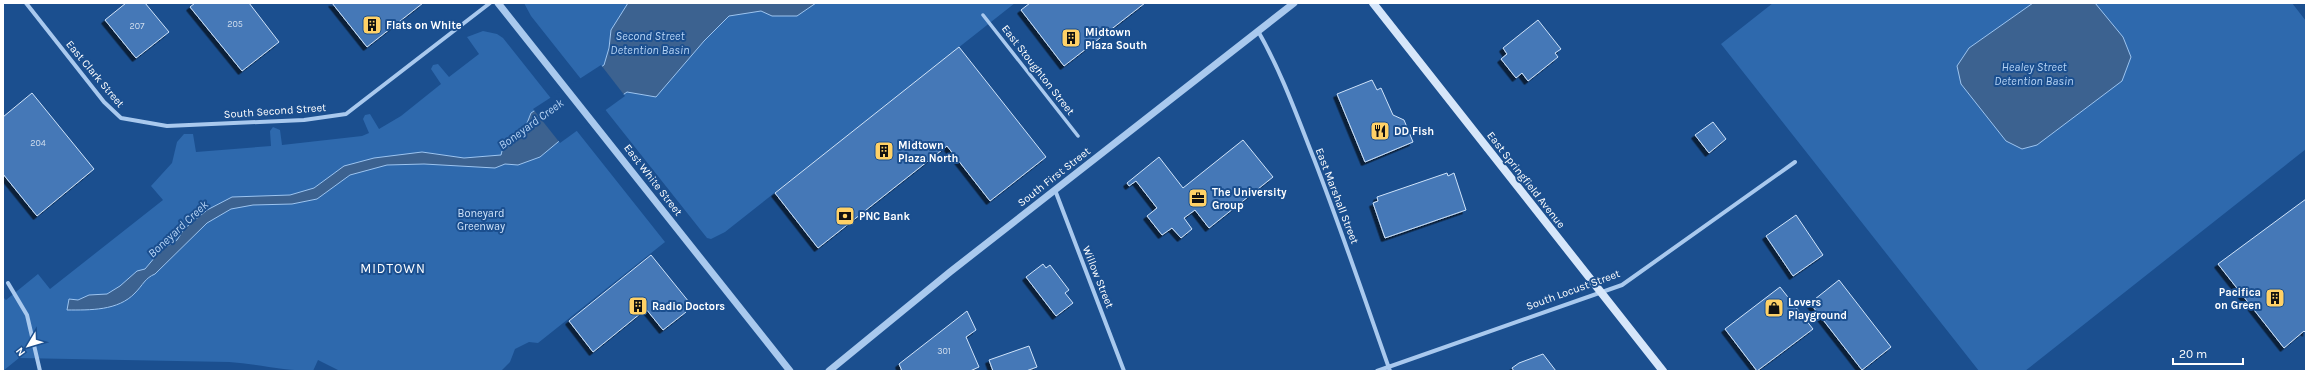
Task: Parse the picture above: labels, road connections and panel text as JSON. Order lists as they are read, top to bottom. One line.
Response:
{"streets":{"main road":["East Springfield Avenue"],"street":["East Stoughton Street","East Clark Street","South Second Street","South First Street","East White Street","East Marshall Street","Willow Street","South Locust Street"]},"crossings":[["East Clark Street","South Second Street"],["South First Street","East Marshall Street"],["South First Street","Willow Street"],["East Springfield Avenue","South Locust Street"],["East Marshall Street","South Locust Street"]],"districts":["MIDTOWN"],"water":["Second Street Detention Basin","Healey Street Detention Basin","Boneyard Creek"],"parks":["Boneyard Greenway"],"places":{"building":["Flats on White","Midtown Plaza South","Midtown Plaza North","Pacifica on Green","Radio Doctors"],"restaurant":["DD Fish"],"office":["The University Group"],"bank":["PNC Bank"],"shop":["Lovers Playground"]},"house_numbers":["205","207","204","301"],"scale_bar":"20 m","north":"bottom left"}
